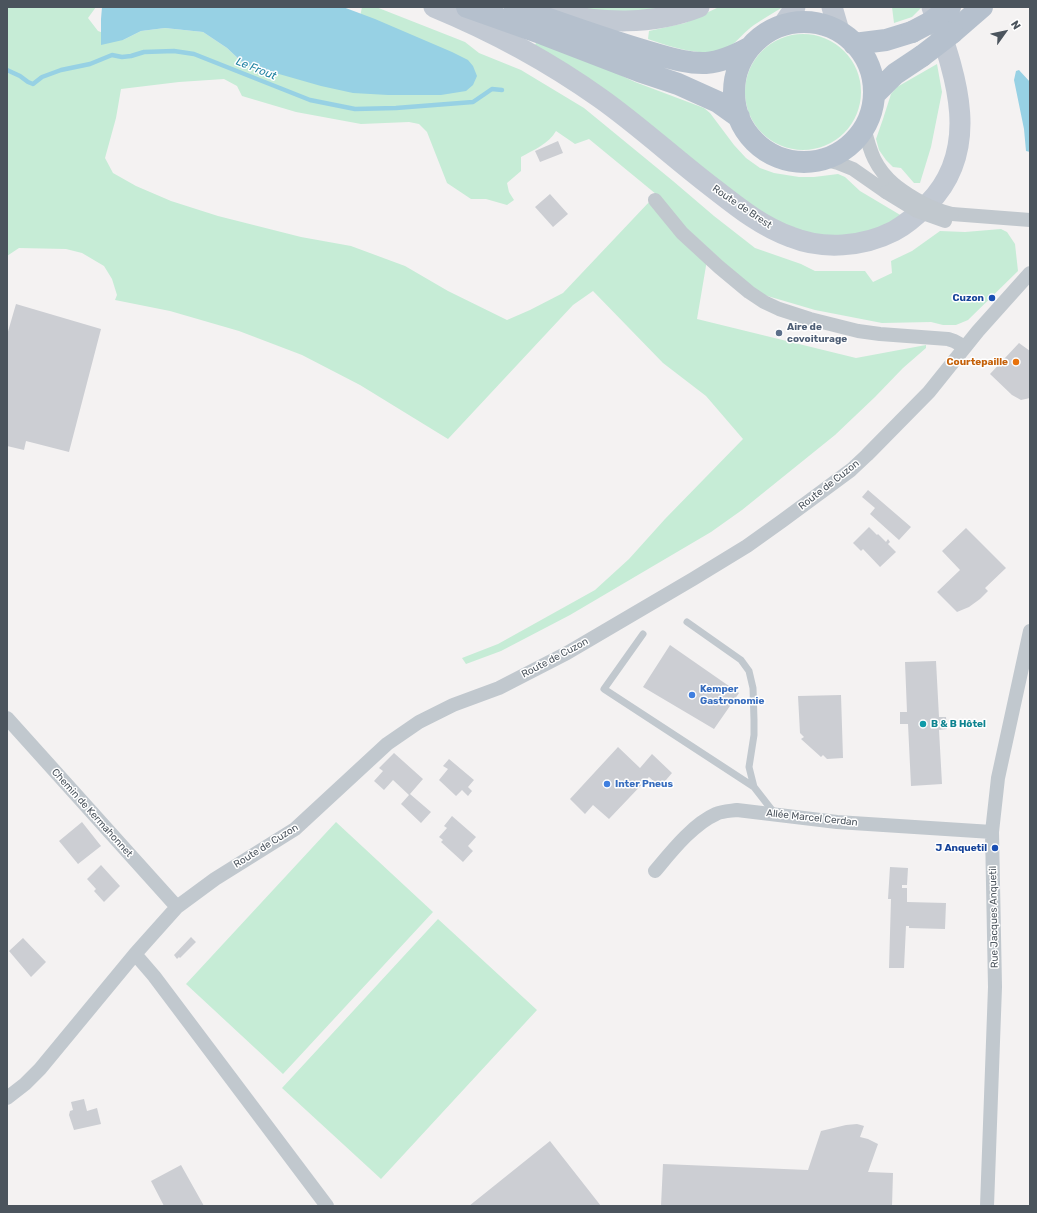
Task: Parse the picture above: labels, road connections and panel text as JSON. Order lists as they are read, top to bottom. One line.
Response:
{"streets":{"main road":["Route de Brest"],"street":["Route de Cuzon","Chemin de Kermahonnet","Allée Marcel Cerdan","Rue Jacques Anquetil"]},"crossings":[["Route de Cuzon","Chemin de Kermahonnet"],["Allée Marcel Cerdan","Rue Jacques Anquetil"]],"water":["Le Frout"],"places":["Cuzon","Aire de covoiturage","Courtepaille","Kemper Gastronomie","B & B Hôtel","Inter Pneus","J Anquetil"],"north":"top right"}
